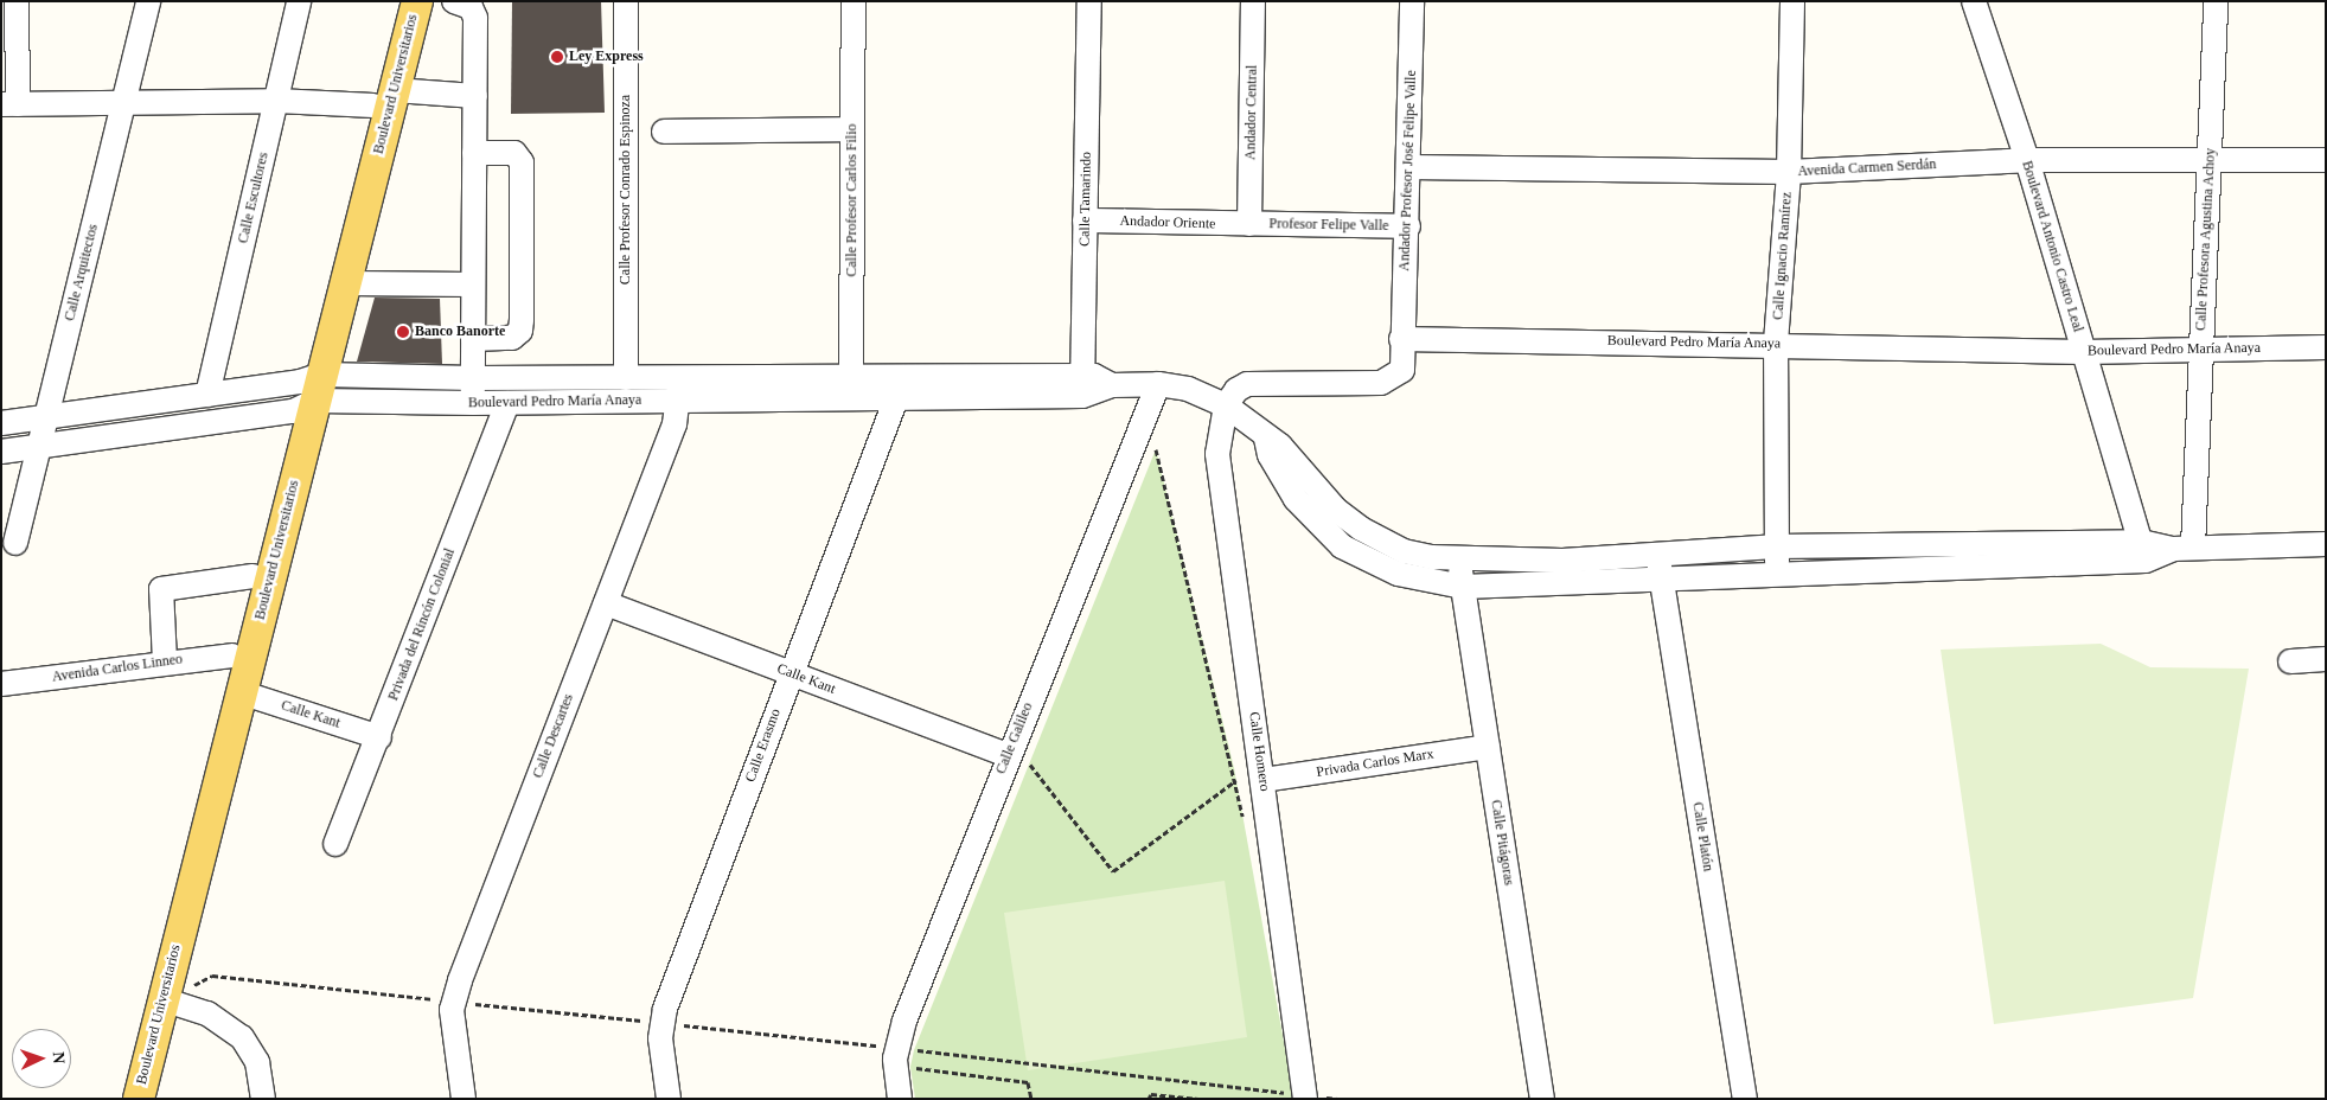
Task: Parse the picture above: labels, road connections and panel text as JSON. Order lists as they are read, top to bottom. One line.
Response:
{"streets":{"main road":["Boulevard Universitarios"],"street":["Andador Central","Avenida Carmen Serdán","Andador Profesor José Felipe Valle","Calle Profesor Conrado Espinoza","Calle Escultores","Calle Tamarindo","Calle Profesor Carlos Filio","Andador Oriente","Profesor Felipe Valle","Calle Profesora Agustina Achoy","Boulevard Antonio Castro Leal","Calle Ignacio Ramírez","Calle Arquitectos","Boulevard Pedro María Anaya","Privada del Rincón Colonial","Avenida Carlos Linneo","Calle Kant","Calle Descartes","Calle Galileo","Calle Erasmo","Calle Homero","Privada Carlos Marx","Calle Platón","Calle Pitágoras"]},"crossings":[["Boulevard Universitarios","Boulevard Pedro María Anaya"],["Boulevard Universitarios","Avenida Carlos Linneo"],["Boulevard Universitarios","Calle Kant"],["Andador Central","Andador Oriente"],["Andador Central","Profesor Felipe Valle"],["Avenida Carmen Serdán","Andador Profesor José Felipe Valle"],["Avenida Carmen Serdán","Calle Profesora Agustina Achoy"],["Avenida Carmen Serdán","Boulevard Antonio Castro Leal"],["Avenida Carmen Serdán","Calle Ignacio Ramírez"],["Andador Profesor José Felipe Valle","Profesor Felipe Valle"],["Andador Profesor José Felipe Valle","Boulevard Pedro María Anaya"],["Calle Profesor Conrado Espinoza","Boulevard Pedro María Anaya"],["Calle Escultores","Boulevard Pedro María Anaya"],["Calle Tamarindo","Andador Oriente"],["Calle Tamarindo","Boulevard Pedro María Anaya"],["Calle Profesor Carlos Filio","Boulevard Pedro María Anaya"],["Andador Oriente","Profesor Felipe Valle"],["Calle Profesora Agustina Achoy","Boulevard Pedro María Anaya"],["Boulevard Antonio Castro Leal","Boulevard Pedro María Anaya"],["Calle Ignacio Ramírez","Boulevard Pedro María Anaya"],["Calle Arquitectos","Boulevard Pedro María Anaya"],["Boulevard Pedro María Anaya","Privada del Rincón Colonial"],["Boulevard Pedro María Anaya","Calle Descartes"],["Boulevard Pedro María Anaya","Calle Galileo"],["Boulevard Pedro María Anaya","Calle Erasmo"],["Boulevard Pedro María Anaya","Calle Homero"],["Boulevard Pedro María Anaya","Calle Platón"],["Boulevard Pedro María Anaya","Calle Pitágoras"],["Privada del Rincón Colonial","Calle Kant"],["Calle Kant","Calle Descartes"],["Calle Kant","Calle Galileo"],["Calle Kant","Calle Erasmo"],["Calle Homero","Privada Carlos Marx"],["Privada Carlos Marx","Calle Pitágoras"]],"places":["Ley Express","Banco Banorte"],"north":"right"}
